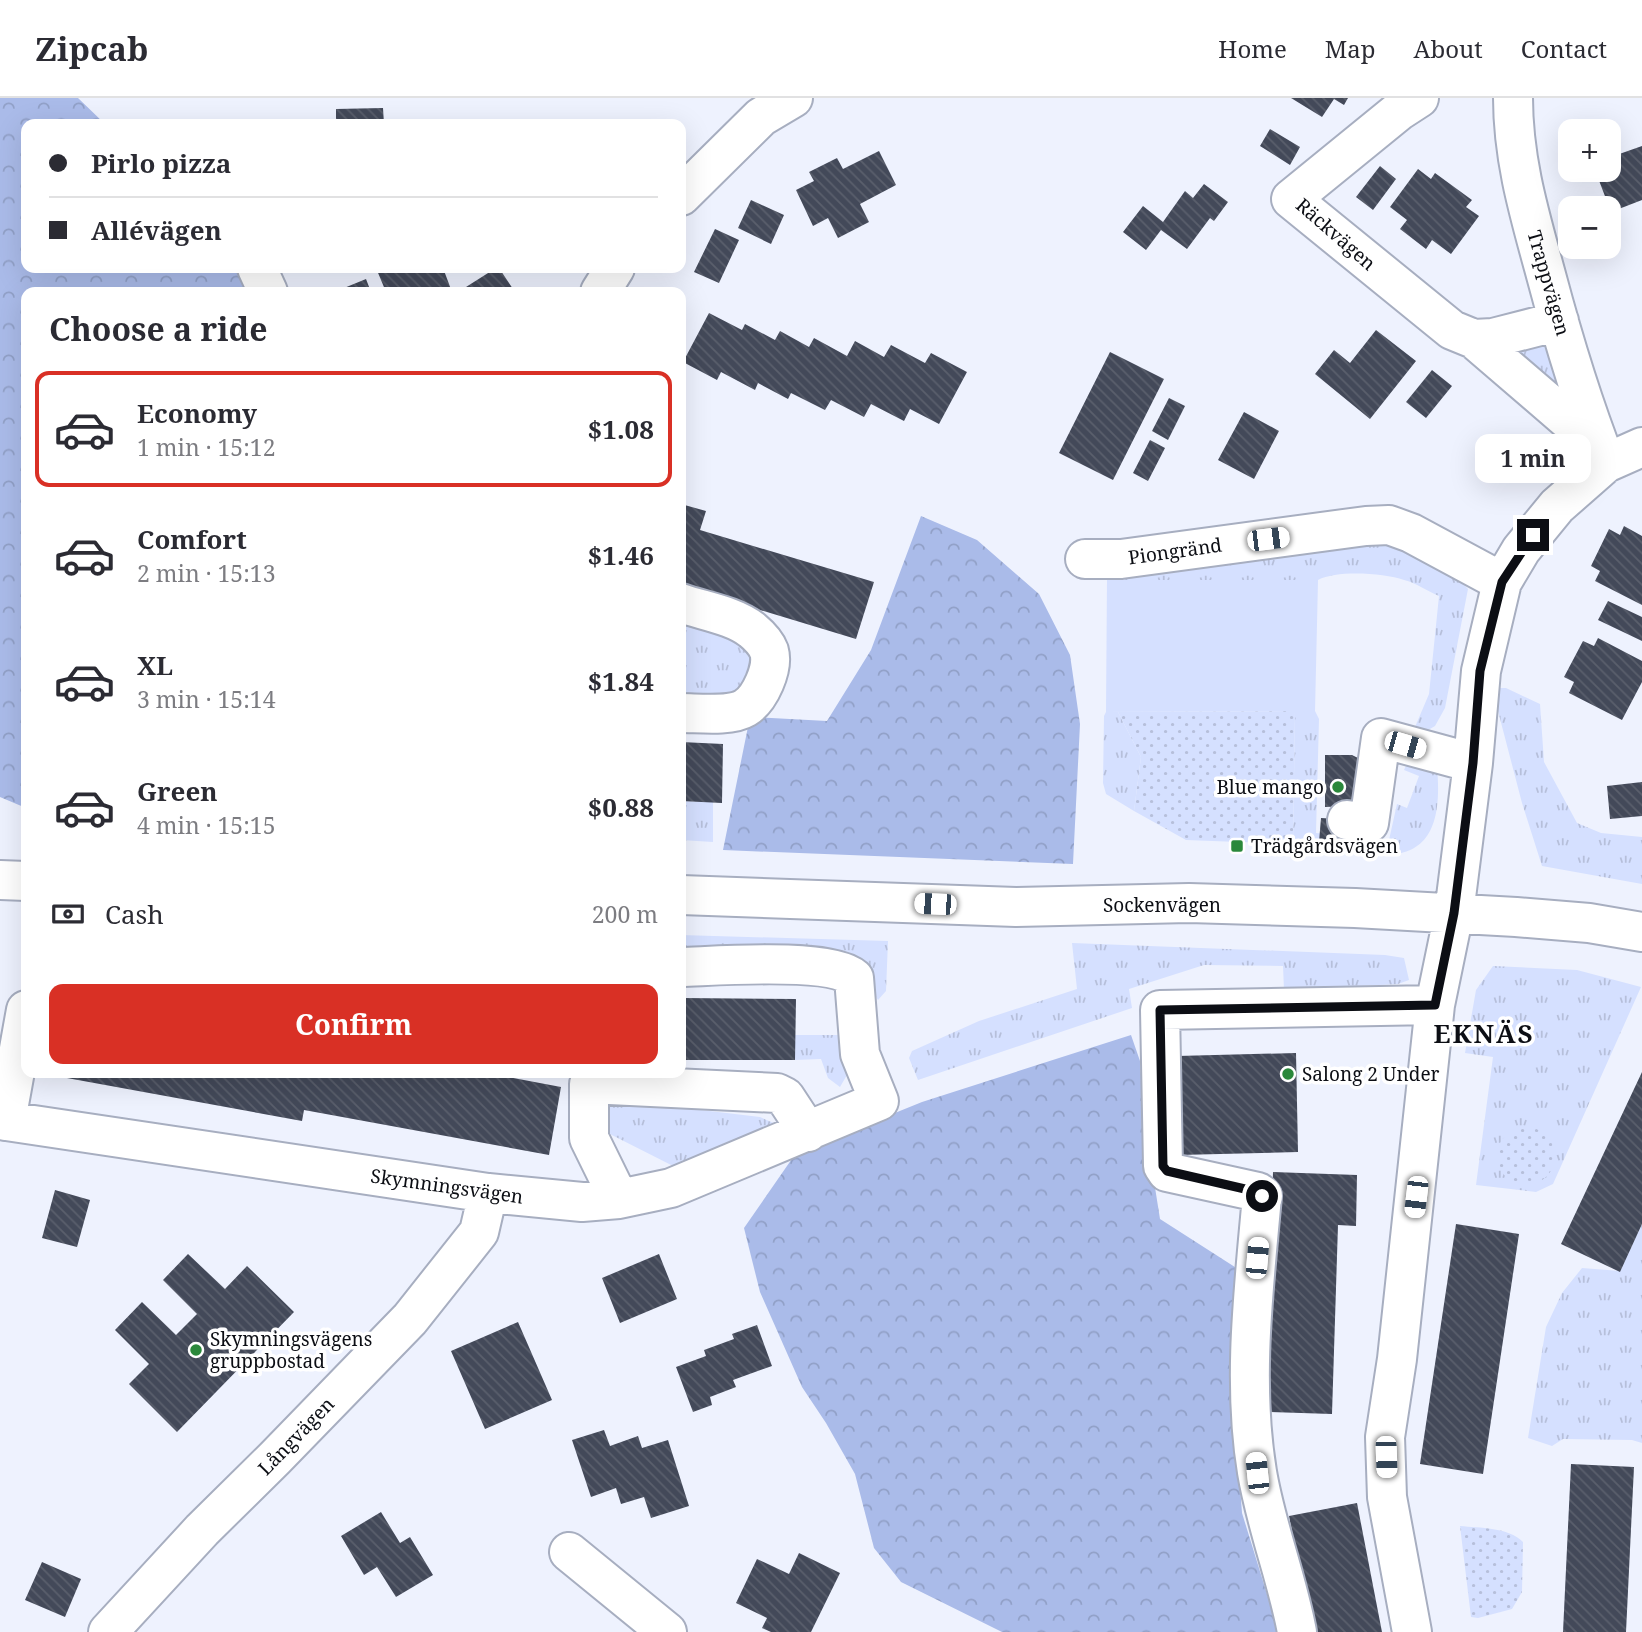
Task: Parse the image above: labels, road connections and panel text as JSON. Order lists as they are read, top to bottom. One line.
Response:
{"streets":{"street":["Räckvägen","Trappvägen","Piongränd","Sockenvägen","Skymningsvägen","Långvägen"]},"crossings":[["Räckvägen","Trappvägen"],["Skymningsvägen","Långvägen"]],"districts":["EKNÄS"],"places":{"other":["Blue mango","Salong 2 Under","Skymningsvägens gruppbostad"],"transit":["Trädgårdsvägen"]},"page":{"header":"Zipcab","nav":["Home","Map","About","Contact"],"map_buttons":["+","−"],"banner":["Pirlo pizza","Allévägen"],"heading":"Choose a ride","list":[{"name":"Economy","note":"1 min · 15:12","value":"$1.08"},{"name":"Comfort","note":"2 min · 15:13","value":"$1.46"},{"name":"XL","note":"3 min · 15:14","value":"$1.84"},{"name":"Green","note":"4 min · 15:15","value":"$0.88"}],"bubble":"1 min","pay":["Cash","200 m"],"buttons":"Confirm"}}
